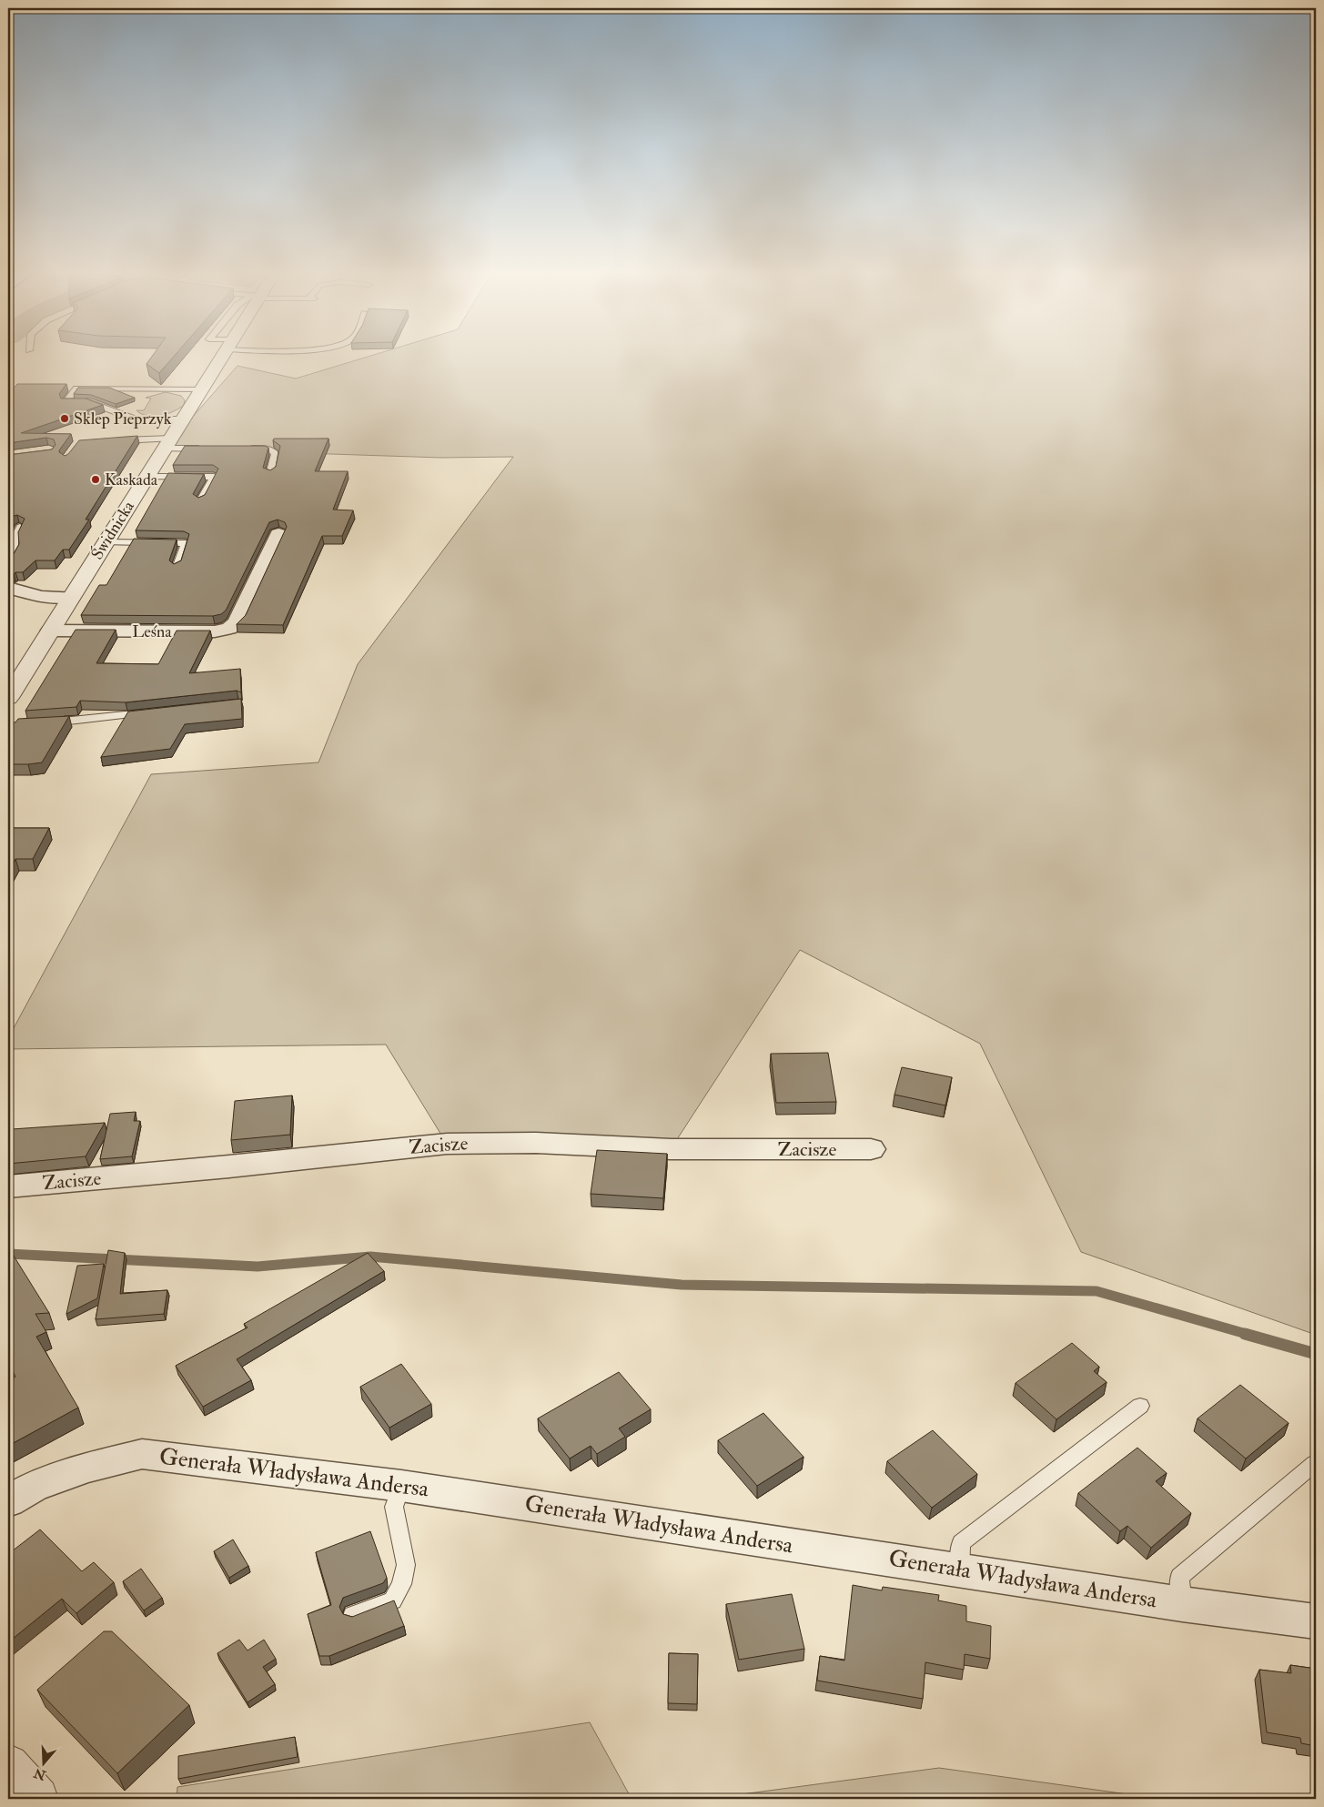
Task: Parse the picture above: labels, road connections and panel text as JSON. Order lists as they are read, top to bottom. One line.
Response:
{"streets":{"street":["Świdnicka","Leśna","Zacisze","Generała Władysława Andersa"]},"crossings":[["Świdnicka","Leśna"]],"places":["Sklep Pieprzyk","Kaskada"],"north":"bottom"}
